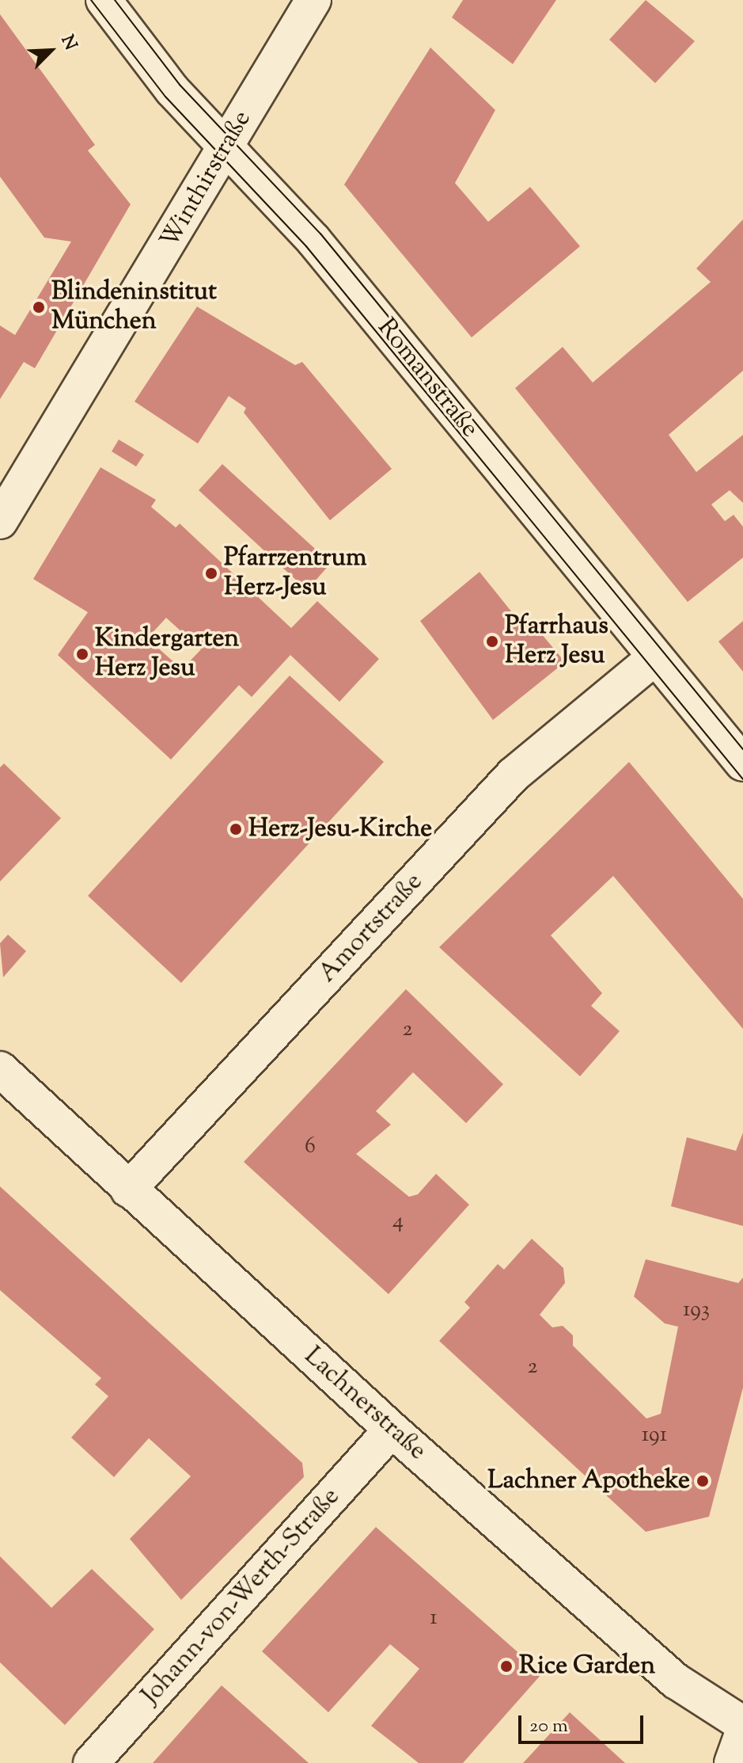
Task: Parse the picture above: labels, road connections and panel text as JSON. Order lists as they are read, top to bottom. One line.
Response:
{"streets":{"street":["Winthirstraße","Romanstraße","Amortstraße","Lachnerstraße","Johann-von-Werth-Straße"]},"crossings":[["Winthirstraße","Romanstraße"],["Romanstraße","Amortstraße"],["Amortstraße","Lachnerstraße"],["Lachnerstraße","Johann-von-Werth-Straße"]],"places":["Blindeninstitut München","Pfarrzentrum Herz-Jesu","Pfarrhaus Herz Jesu","Kindergarten Herz Jesu","Herz-Jesu-Kirche","Lachner Apotheke","Rice Garden"],"house_numbers":["2","6","4","193","2","191","1"],"scale_bar":"20 m","north":"top right"}
